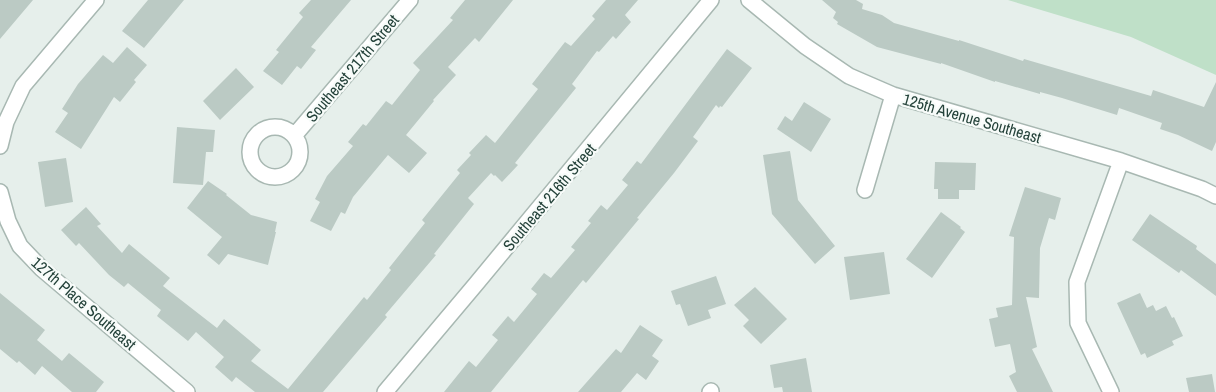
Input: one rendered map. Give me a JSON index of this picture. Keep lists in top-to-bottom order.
{
  "streets": {
    "street": [
      "Southeast 217th Street",
      "125th Avenue Southeast",
      "Southeast 216th Street",
      "127th Place Southeast"
    ]
  }
}
